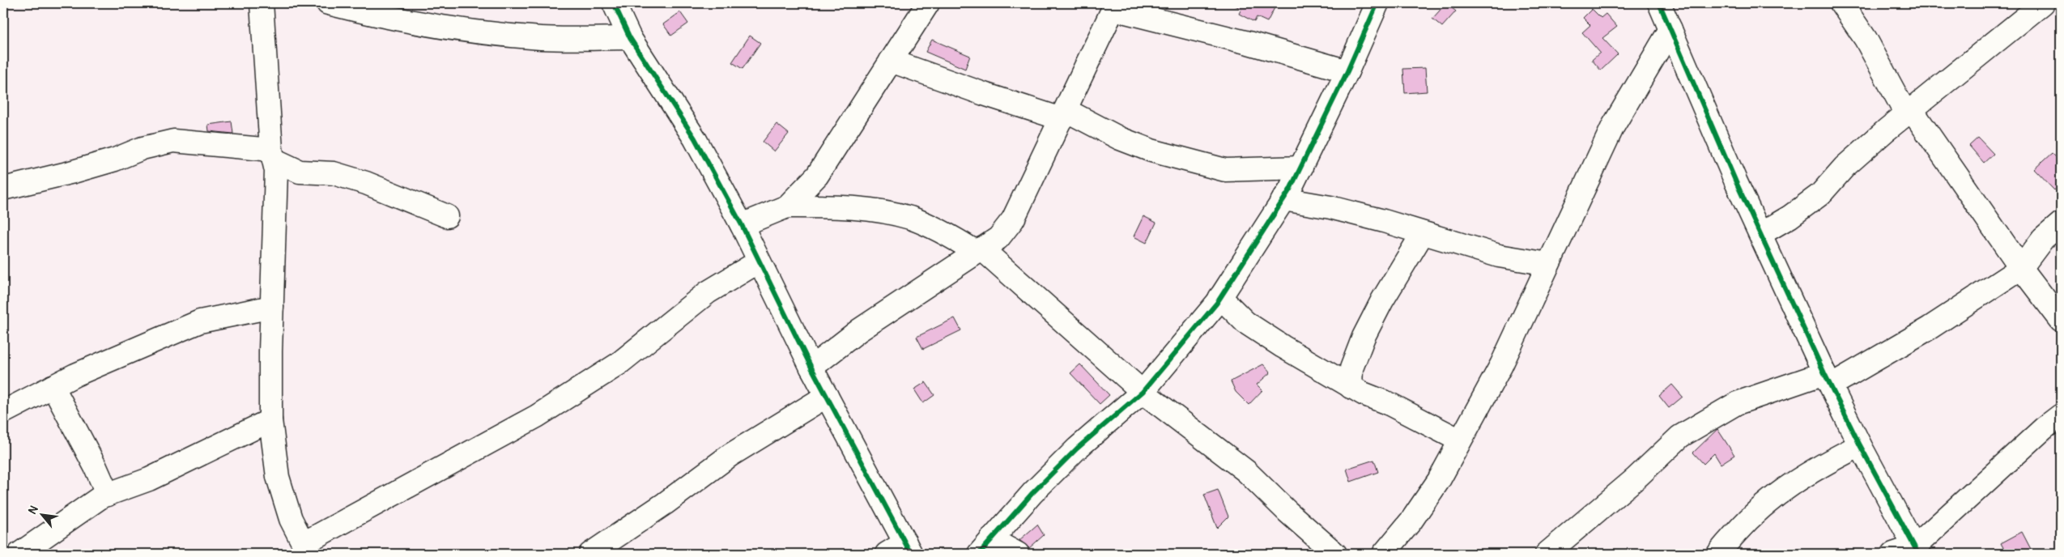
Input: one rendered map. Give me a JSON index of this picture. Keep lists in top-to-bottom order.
{
  "north": "top left"
}
